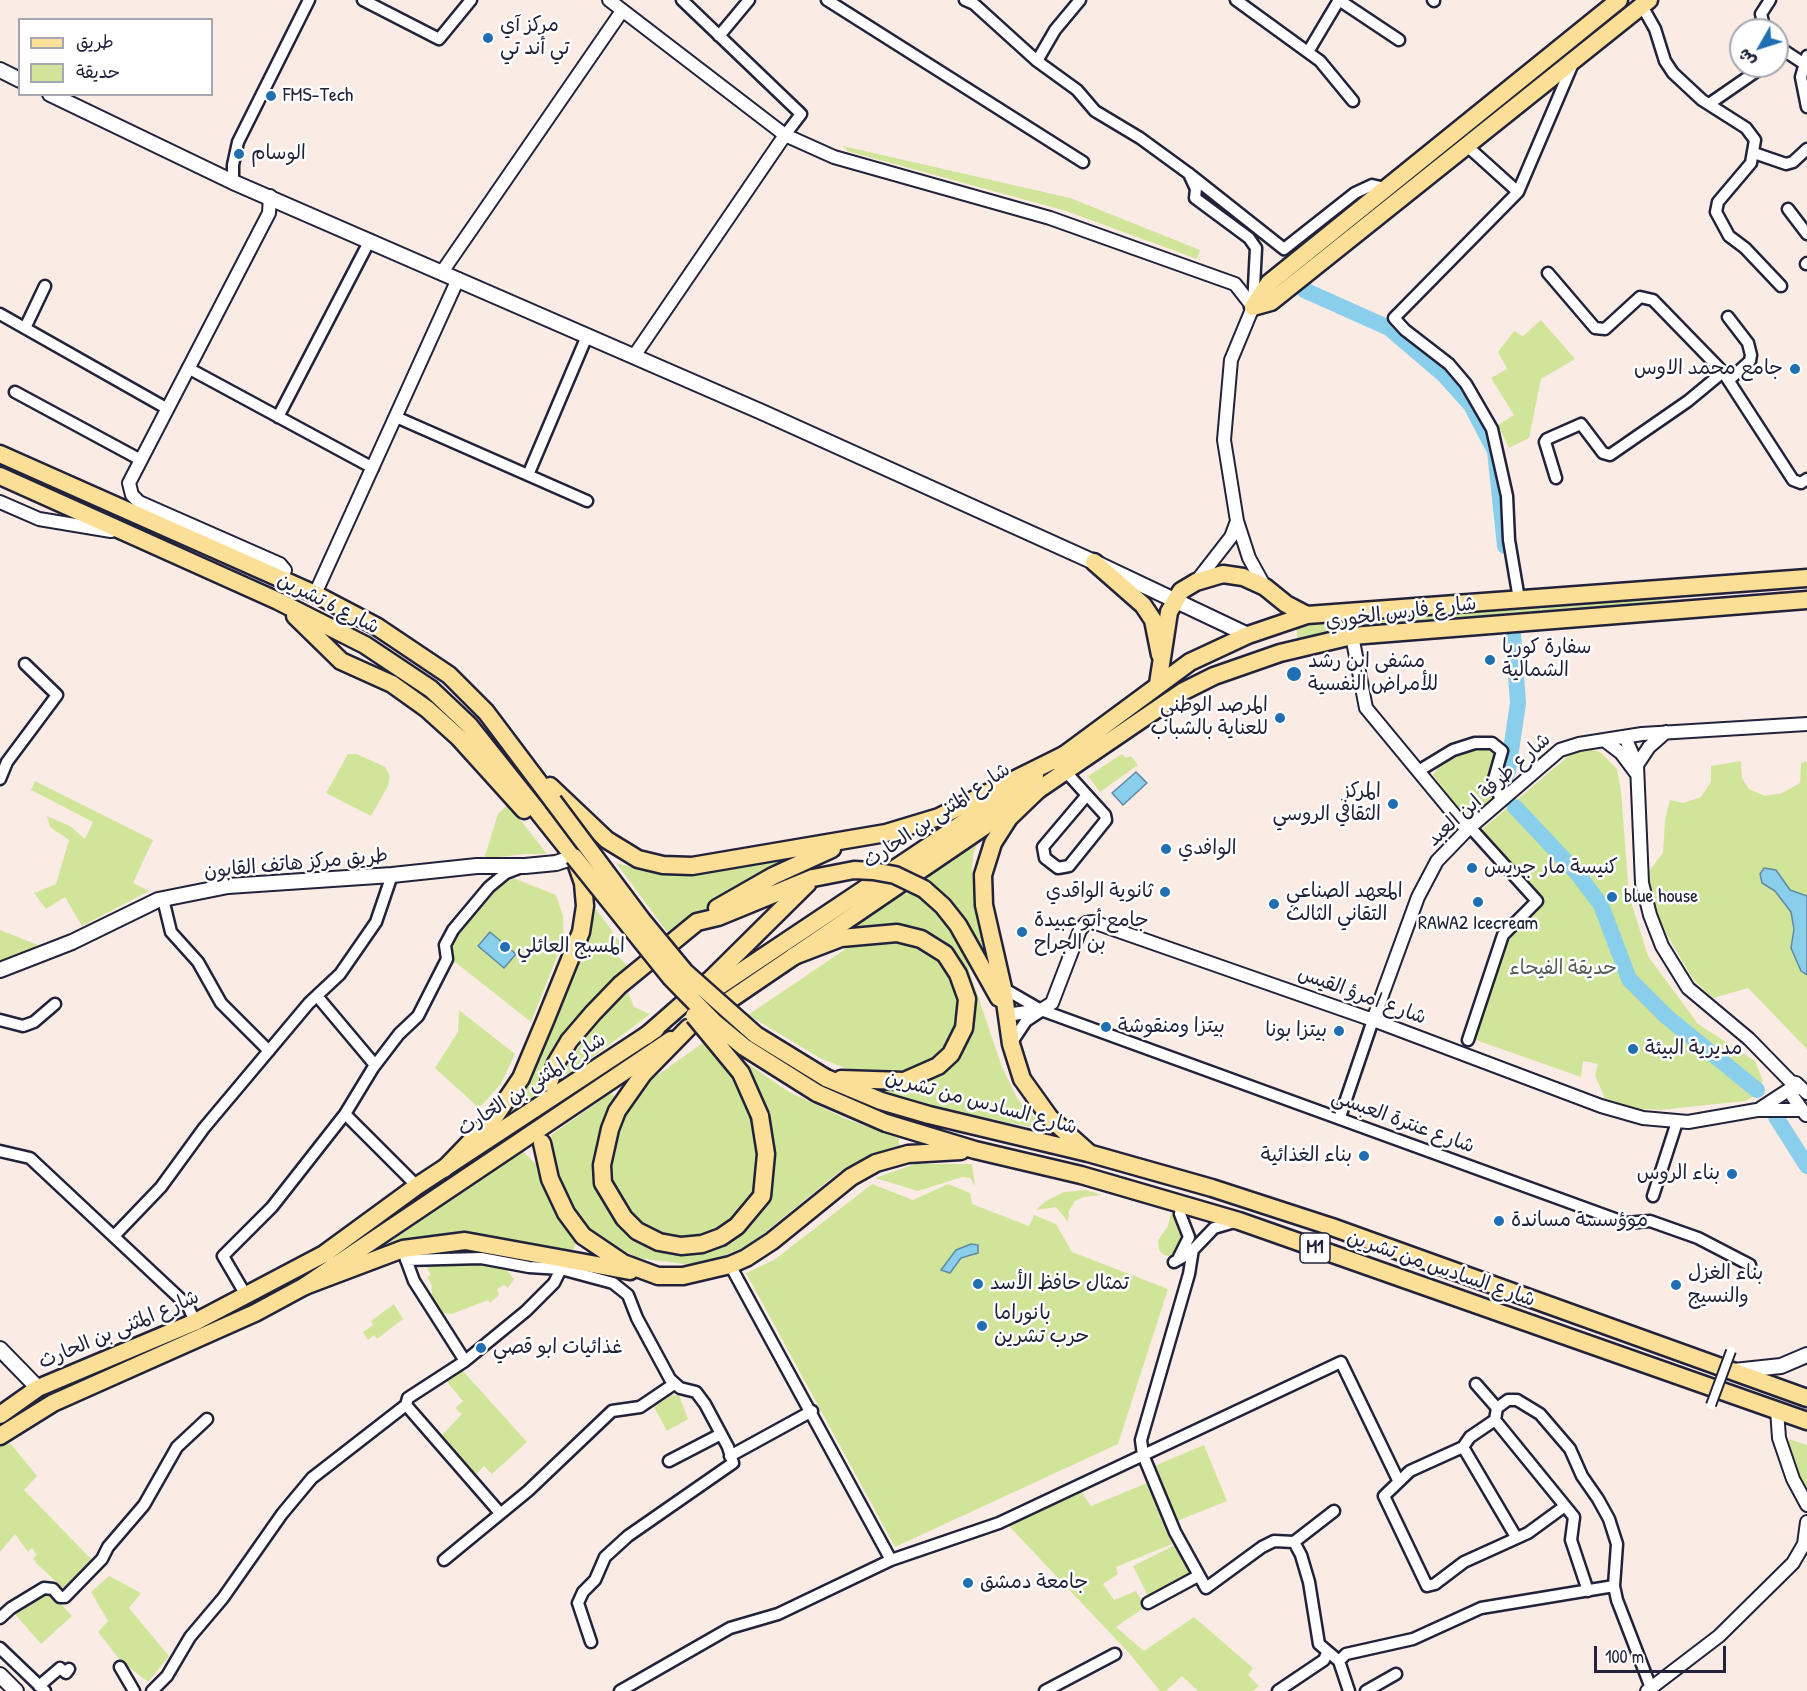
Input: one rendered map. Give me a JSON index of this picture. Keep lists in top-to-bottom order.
{
  "streets": {
    "main road": [
      "شارع 6 تشرين",
      "شارع فارس الخوري",
      "شارع المثنى بن الحارث",
      "طريق مركز هاتف القابون",
      "شارع السادس من تشرين",
      "M1"
    ],
    "street": ["شارع طرفة ابن العبد", "شارع امرؤ القيس", "شارع عنترة العبسي"]
  },
  "crossings": [
    ["شارع 6 تشرين", "طريق مركز هاتف القابون"],
    ["شارع 6 تشرين", "شارع السادس من تشرين"],
    ["شارع فارس الخوري", "شارع المثنى بن الحارث"],
    ["شارع طرفة ابن العبد", "شارع امرؤ القيس"],
    ["شارع امرؤ القيس", "شارع عنترة العبسي"]
  ],
  "parks": ["حديقة الفيحاء"],
  "places": [
    "مركز آي تي أند تي",
    "FMS-Tech",
    "الوسام",
    "جامع محمد الاوس",
    "سفارة كوريا الشمالية",
    "مشفى ابن رشد للأمراض النفسية",
    "المرصد الوطني للعناية بالشباب",
    "المركز الثقافي الروسي",
    "الوافدي",
    "كنيسة مار جريس",
    "ثانوية الواقدي",
    "blue house",
    "RAWA2 Icecream",
    "المعهد الصناعي التقاني الثالث",
    "جامع أبو عبيدة بن الجراح",
    "المسبح العائلي",
    "بيتزا ومنقوشة",
    "بيتزا بونا",
    "مديرية البيئة",
    "بناء الغذائية",
    "بناء الروس",
    "موؤسسة مساندة",
    "تمثال حافظ الأسد",
    "بناء الغزل والنسيج",
    "بانوراما حرب تشرين",
    "غذائيات ابو قصي",
    "جامعة دمشق"
  ],
  "legend": ["طريق", "حديقة"],
  "scale_bar": "100 m",
  "north": "bottom left"
}
